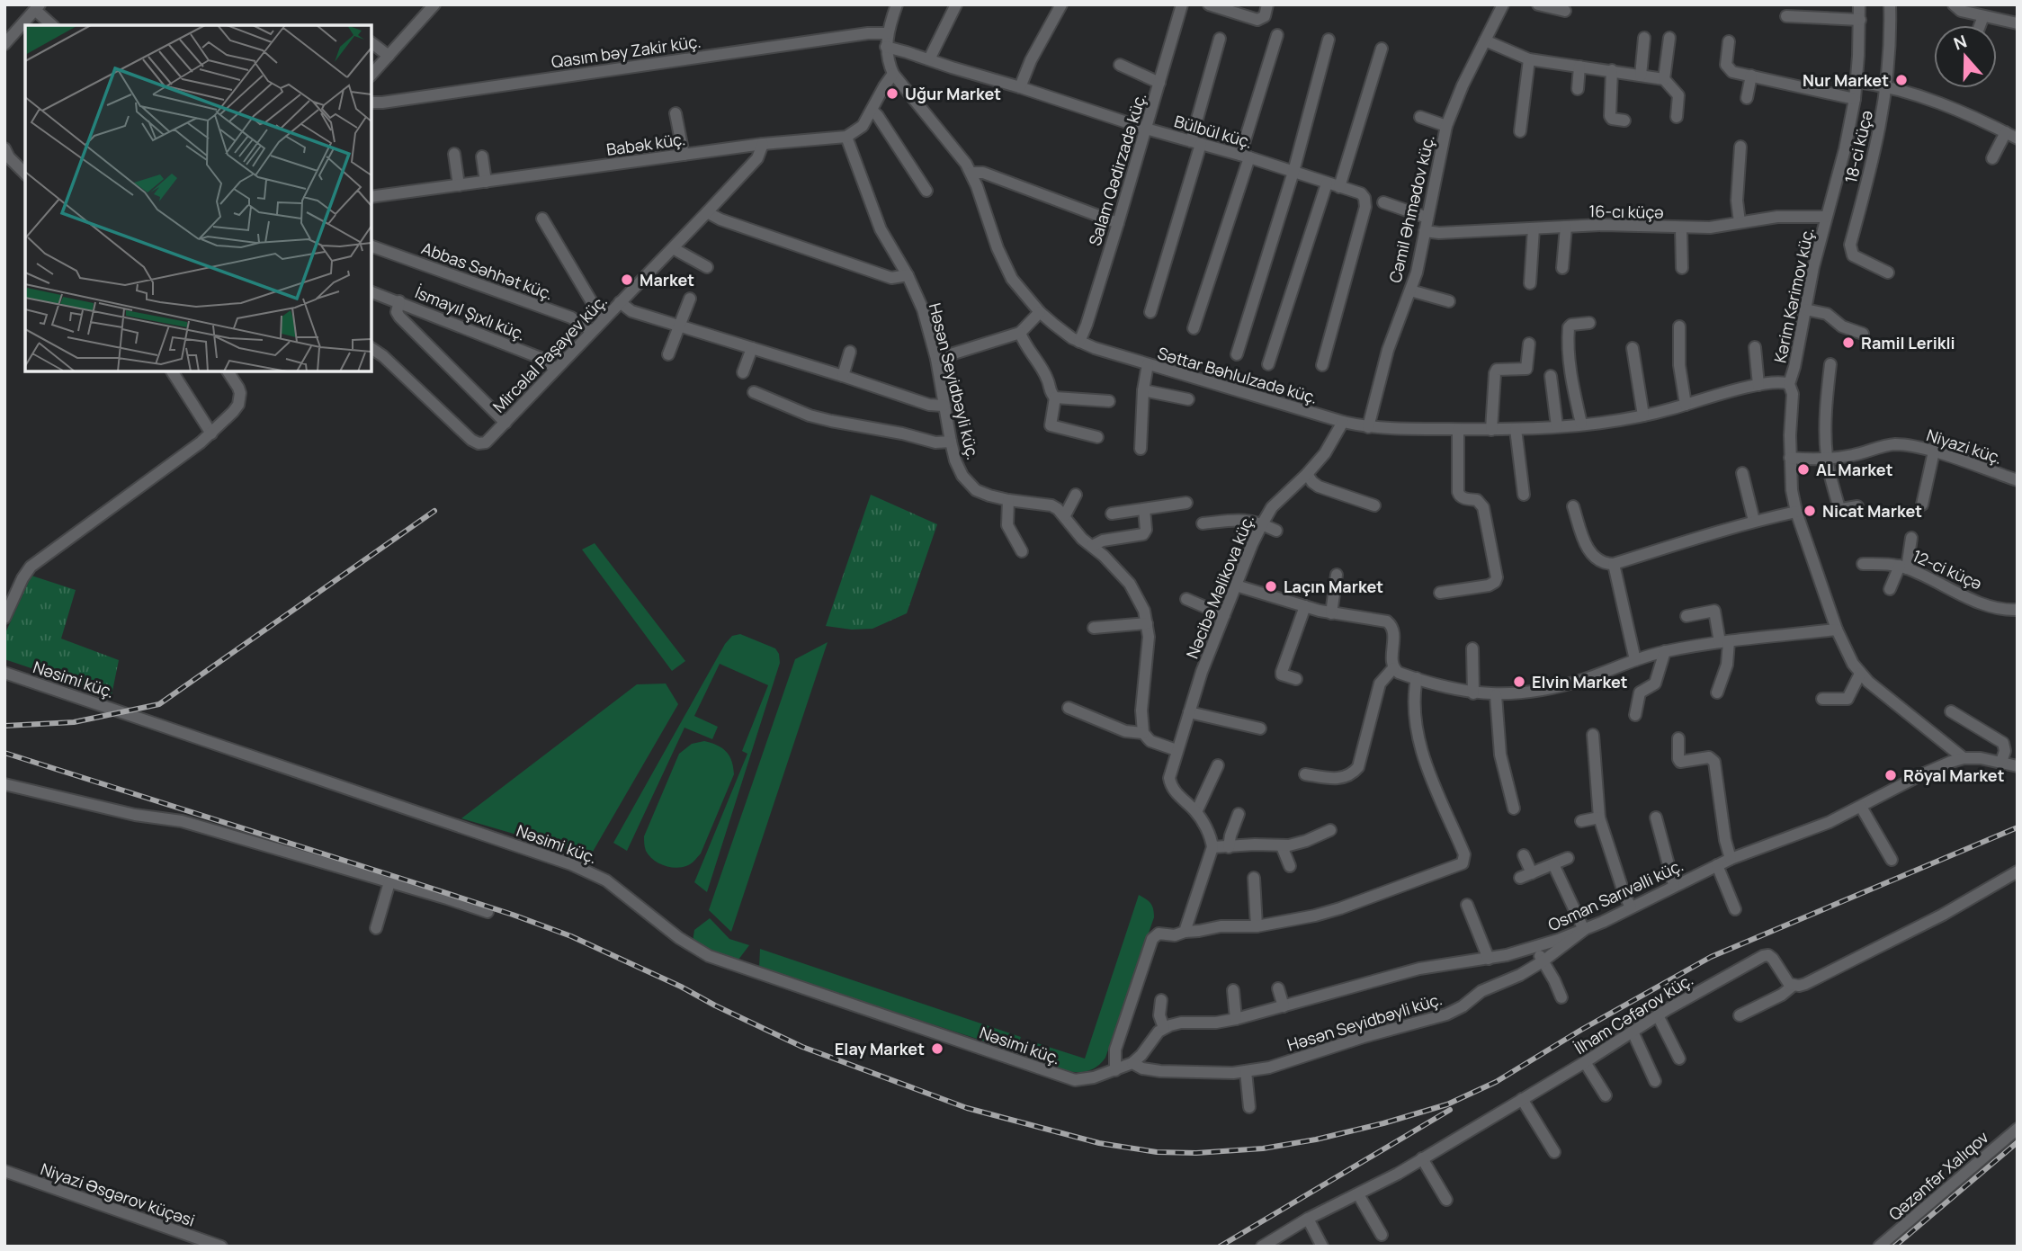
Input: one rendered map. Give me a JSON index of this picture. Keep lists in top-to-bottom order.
{
  "streets": {
    "street": [
      "Qasım bəy Zakir küç.",
      "Bülbül küç.",
      "Babək küç.",
      "18-ci küçə",
      "Salam Qədirzadə küç.",
      "Cəmil Əhmədov küç.",
      "16-cı küçə",
      "Abbas Səhhət küç.",
      "Kərim Kərimov küç.",
      "İsmayıl Şıxlı küç.",
      "Mircəlal Paşayev küç.",
      "Səttar Bəhlulzadə küç.",
      "Həsən Seyidbəyli küç.",
      "Niyazi küç.",
      "12-ci küçə",
      "Nəcibə Məlikova küç.",
      "Nəsimi küç.",
      "Osman Sarıvəlli küç.",
      "İlham Cəfərov küç.",
      "Qəzənfər Xalıqov",
      "Niyazi Əsgərov küçəsi"
    ]
  },
  "crossings": [
    ["Qasım bəy Zakir küç.", "Səttar Bəhlulzadə küç."],
    ["Bülbül küç.", "Salam Qədirzadə küç."],
    ["Bülbül küç.", "Səttar Bəhlulzadə küç."],
    ["Babək küç.", "Mircəlal Paşayev küç."],
    ["Babək küç.", "Həsən Seyidbəyli küç."],
    ["Salam Qədirzadə küç.", "Səttar Bəhlulzadə küç."],
    ["Cəmil Əhmədov küç.", "16-cı küçə"],
    ["Cəmil Əhmədov küç.", "Səttar Bəhlulzadə küç."],
    ["16-cı küçə", "Kərim Kərimov küç."],
    ["Abbas Səhhət küç.", "Mircəlal Paşayev küç."],
    ["Kərim Kərimov küç.", "Səttar Bəhlulzadə küç."],
    ["Kərim Kərimov küç.", "Niyazi küç."],
    ["Kərim Kərimov küç.", "Osman Sarıvəlli küç."],
    ["İsmayıl Şıxlı küç.", "Mircəlal Paşayev küç."],
    ["Səttar Bəhlulzadə küç.", "Nəcibə Məlikova küç."],
    ["Həsən Seyidbəyli küç.", "Osman Sarıvəlli küç."]
  ],
  "places": [
    "Nur Market",
    "Uğur Market",
    "Market",
    "Ramil Lerikli",
    "AL Market",
    "Nicat Market",
    "Laçın Market",
    "Elvin Market",
    "Röyal Market",
    "Elay Market"
  ],
  "north": "top"
}
